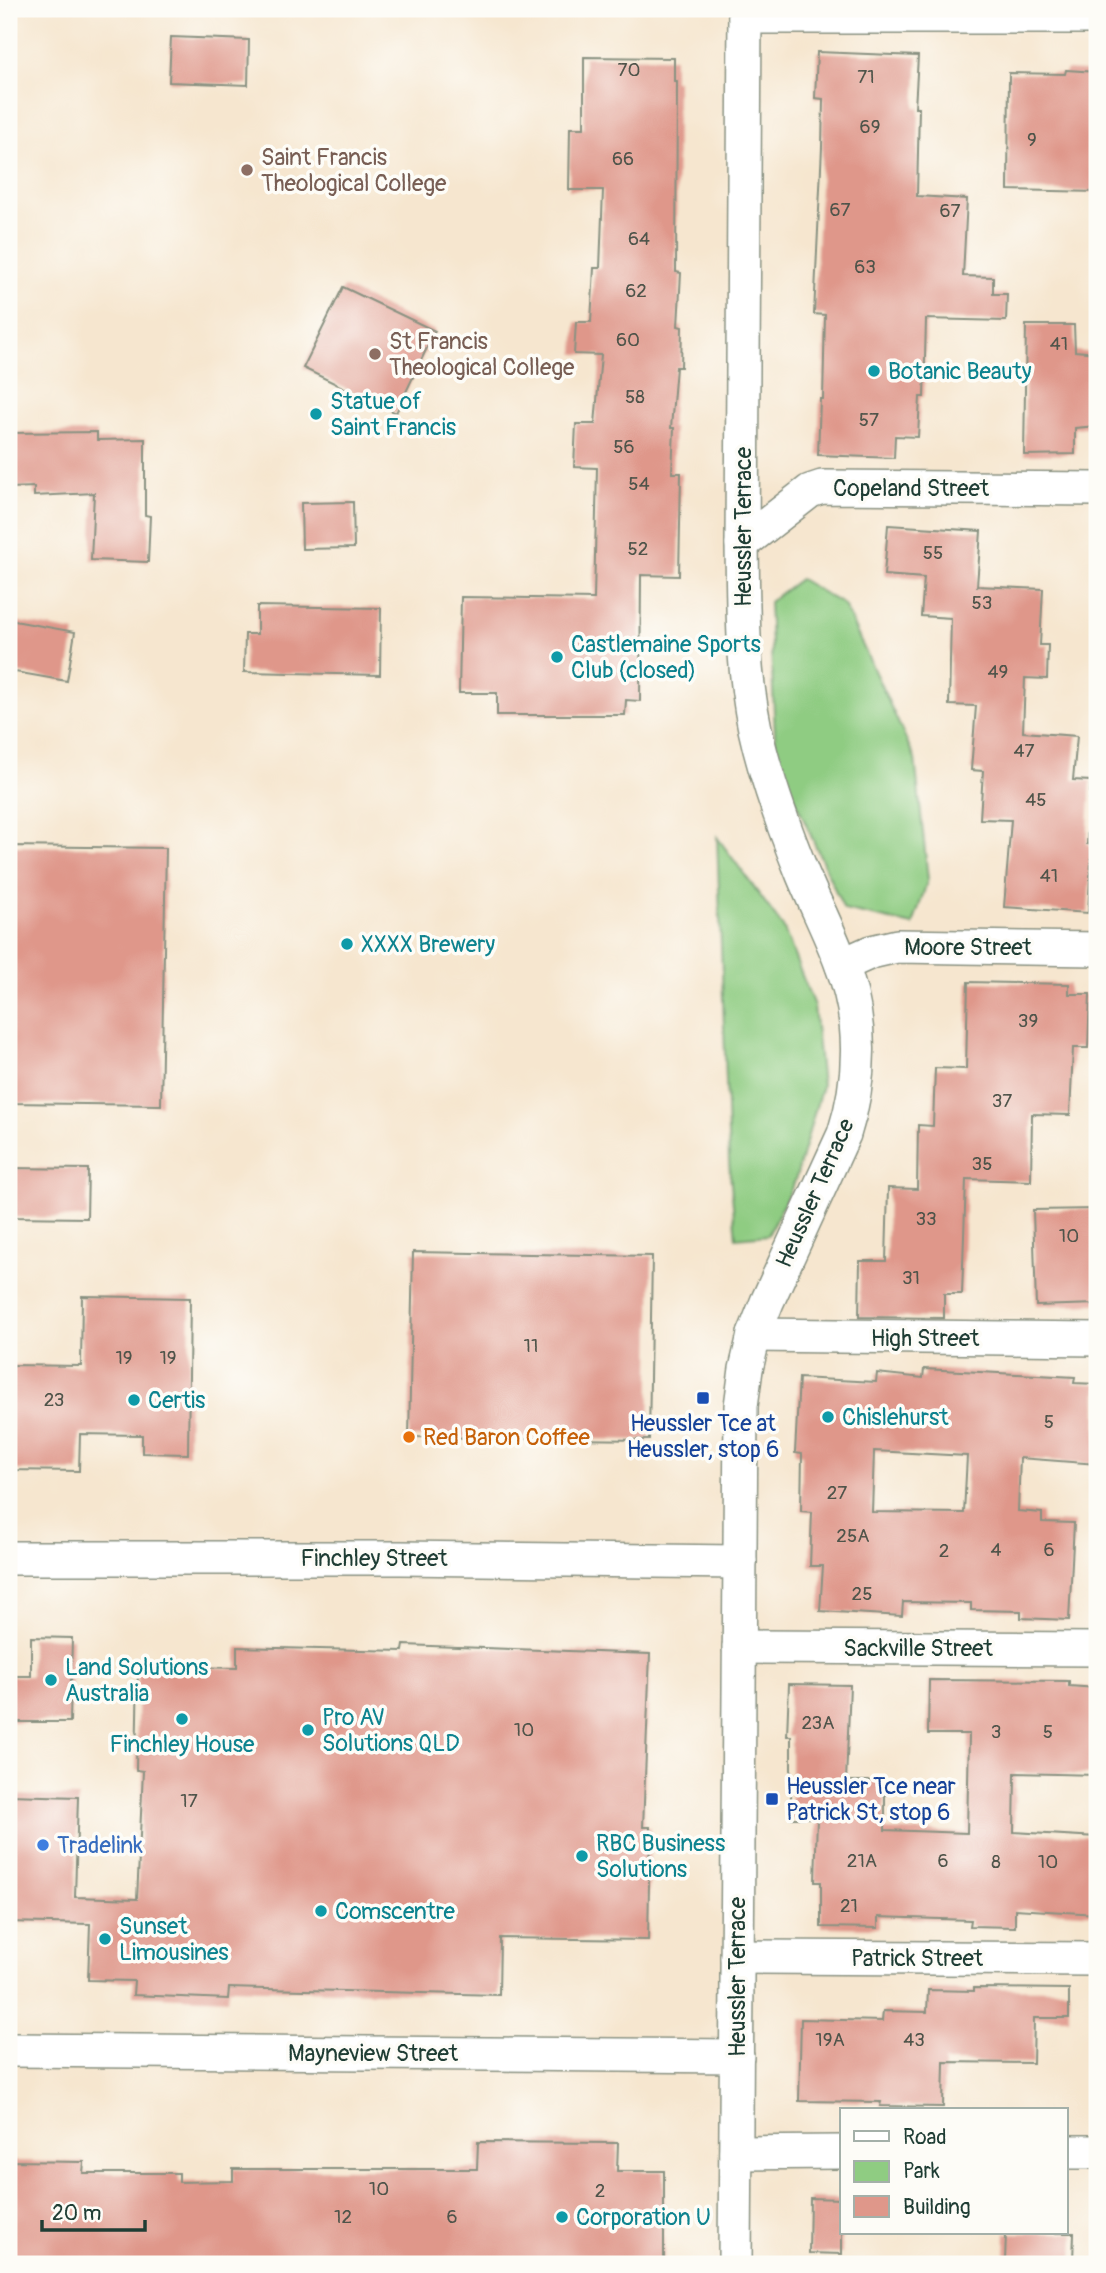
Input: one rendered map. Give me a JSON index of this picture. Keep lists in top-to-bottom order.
{
  "streets": {
    "street": [
      "Copeland Street",
      "Heussler Terrace",
      "Moore Street",
      "High Street",
      "Finchley Street",
      "Sackville Street",
      "Patrick Street",
      "Mayneview Street"
    ]
  },
  "crossings": [
    ["Copeland Street", "Heussler Terrace"],
    ["Heussler Terrace", "Moore Street"],
    ["Heussler Terrace", "High Street"],
    ["Heussler Terrace", "Finchley Street"],
    ["Heussler Terrace", "Sackville Street"],
    ["Heussler Terrace", "Patrick Street"],
    ["Heussler Terrace", "Mayneview Street"]
  ],
  "places": {
    "other": [
      "Saint Francis Theological College",
      "St Francis Theological College",
      "Botanic Beauty",
      "Statue of Saint Francis",
      "Castlemaine Sports Club (closed)",
      "XXXX Brewery",
      "Certis",
      "Chislehurst",
      "Red Baron Coffee",
      "Land Solutions Australia",
      "Finchley House",
      "Pro AV Solutions QLD",
      "Tradelink",
      "RBC Business Solutions",
      "Comscentre",
      "Sunset Limousines",
      "Corporation U"
    ],
    "transit": ["Heussler Tce at Heussler, stop 6", "Heussler Tce near Patrick St, stop 6"]
  },
  "house_numbers": [
    "70",
    "71",
    "69",
    "9",
    "66",
    "67",
    "67",
    "64",
    "63",
    "62",
    "60",
    "41",
    "58",
    "57",
    "56",
    "54",
    "52",
    "55",
    "53",
    "49",
    "47",
    "45",
    "41",
    "39",
    "37",
    "35",
    "33",
    "10",
    "31",
    "11",
    "19",
    "19",
    "23",
    "5",
    "27",
    "25A",
    "4",
    "6",
    "2",
    "25",
    "23A",
    "10",
    "3",
    "5",
    "17",
    "21A",
    "6",
    "8",
    "10",
    "21",
    "19A",
    "43",
    "10",
    "2",
    "12",
    "6"
  ],
  "legend": ["Road", "Park", "Building"],
  "scale_bar": "20 m"
}
